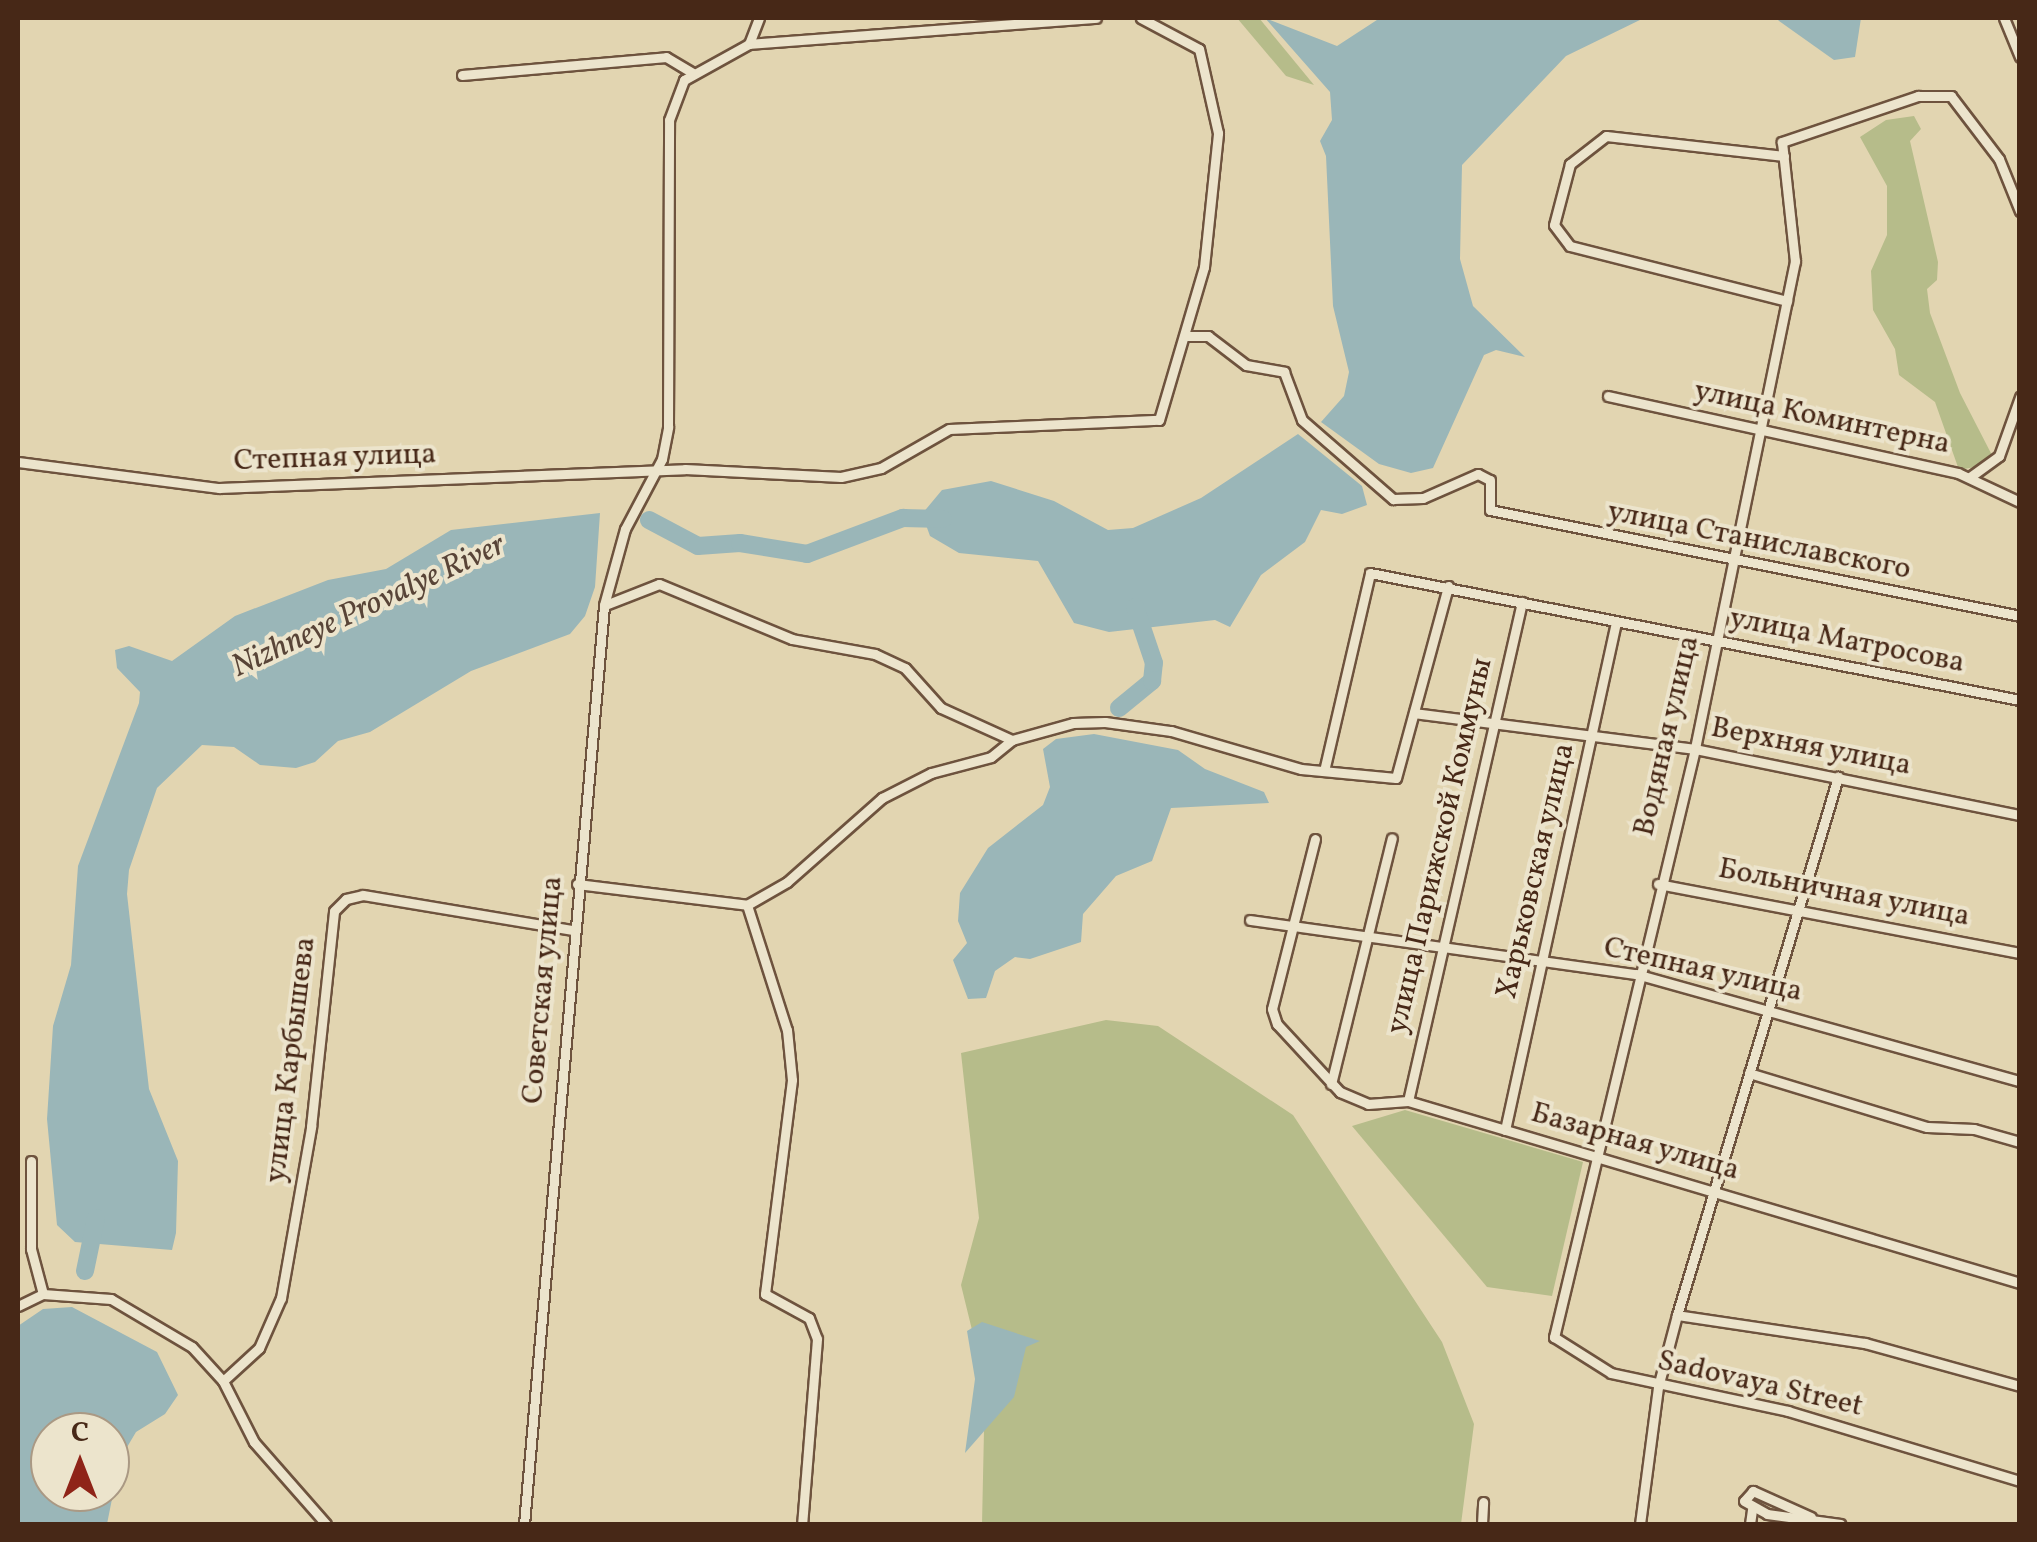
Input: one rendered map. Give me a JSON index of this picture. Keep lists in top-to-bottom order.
{
  "streets": {
    "street": [
      "улица Коминтерна",
      "Степная улица",
      "улица Станиславского",
      "улица Матросова",
      "Водяная улица",
      "Верхняя улица",
      "улица Парижской Коммуны",
      "Харьковская улица",
      "Больничная улица",
      "Советская улица",
      "улица Карбышева",
      "Базарная улица",
      "Sadovaya Street"
    ]
  },
  "crossings": [
    ["улица Коминтерна", "Водяная улица"],
    ["Степная улица", "улица Станиславского"],
    ["Степная улица", "Водяная улица"],
    ["Степная улица", "улица Парижской Коммуны"],
    ["Степная улица", "Харьковская улица"],
    ["Степная улица", "Советская улица"],
    ["Степная улица", "Базарная улица"],
    ["улица Станиславского", "Водяная улица"],
    ["улица Матросова", "Водяная улица"],
    ["улица Матросова", "улица Парижской Коммуны"],
    ["улица Матросова", "Харьковская улица"],
    ["Водяная улица", "Верхняя улица"],
    ["Водяная улица", "Больничная улица"],
    ["Водяная улица", "Базарная улица"],
    ["Водяная улица", "Sadovaya Street"],
    ["Верхняя улица", "улица Парижской Коммуны"],
    ["Верхняя улица", "Харьковская улица"],
    ["улица Парижской Коммуны", "Базарная улица"],
    ["Харьковская улица", "Базарная улица"],
    ["Советская улица", "улица Карбышева"]
  ],
  "water": ["Nizhneye Provalye River"],
  "north": "top"
}
